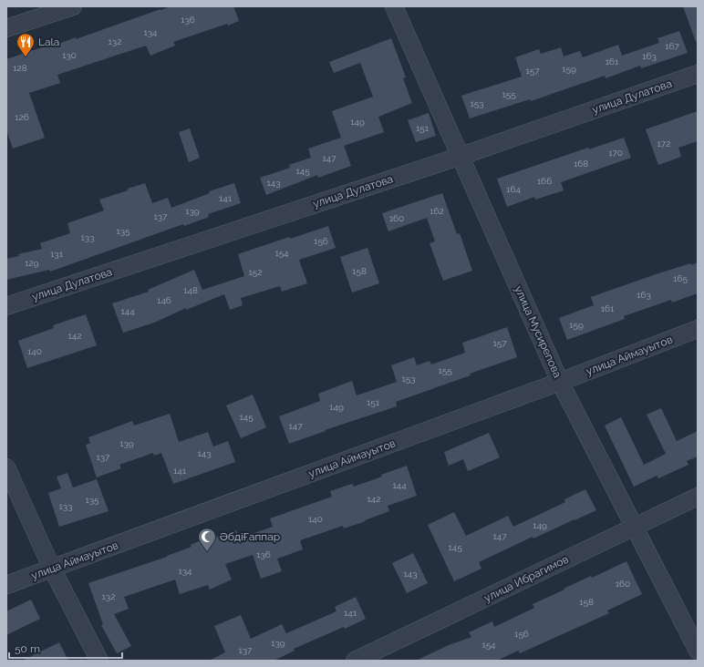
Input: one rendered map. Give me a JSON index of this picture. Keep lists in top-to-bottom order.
{
  "streets": {
    "street": [
      "улица Дулатова",
      "улица Мусирепова",
      "улица Аймауытов",
      "улица Ибрагимов"
    ]
  },
  "crossings": [
    ["улица Дулатова", "улица Мусирепова"],
    ["улица Мусирепова", "улица Аймауытов"],
    ["улица Мусирепова", "улица Ибрагимов"]
  ],
  "places": {
    "restaurant": ["Lala"],
    "mosque": ["ӘбдіҒаппар"]
  },
  "house_numbers": [
    "136",
    "134",
    "132",
    "167",
    "130",
    "163",
    "161",
    "128",
    "159",
    "157",
    "155",
    "153",
    "126",
    "149",
    "151",
    "172",
    "170",
    "147",
    "168",
    "145",
    "166",
    "143",
    "164",
    "141",
    "139",
    "162",
    "137",
    "160",
    "135",
    "133",
    "156",
    "154",
    "131",
    "129",
    "158",
    "152",
    "165",
    "148",
    "163",
    "146",
    "161",
    "144",
    "159",
    "142",
    "157",
    "140",
    "155",
    "153",
    "151",
    "149",
    "145",
    "147",
    "139",
    "143",
    "137",
    "141",
    "144",
    "142",
    "135",
    "133",
    "140",
    "149",
    "147",
    "145",
    "136",
    "134",
    "143",
    "160",
    "132",
    "158",
    "141",
    "156",
    "139",
    "154",
    "137"
  ],
  "scale_bar": "50 m"
}
